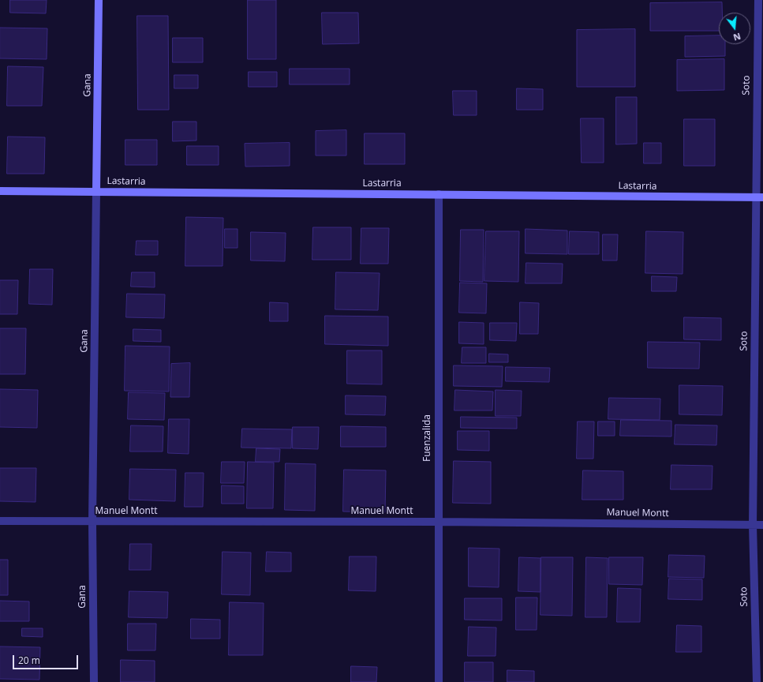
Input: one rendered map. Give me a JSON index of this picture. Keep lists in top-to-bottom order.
{
  "streets": {
    "main road": ["Gana", "Lastarria"],
    "street": ["Soto", "Fuenzalida", "Manuel Montt"]
  },
  "crossings": [
    ["Gana", "Lastarria"],
    ["Gana", "Manuel Montt"],
    ["Soto", "Lastarria"],
    ["Soto", "Manuel Montt"],
    ["Lastarria", "Fuenzalida"],
    ["Fuenzalida", "Manuel Montt"]
  ],
  "scale_bar": "20 m",
  "north": "bottom"
}
